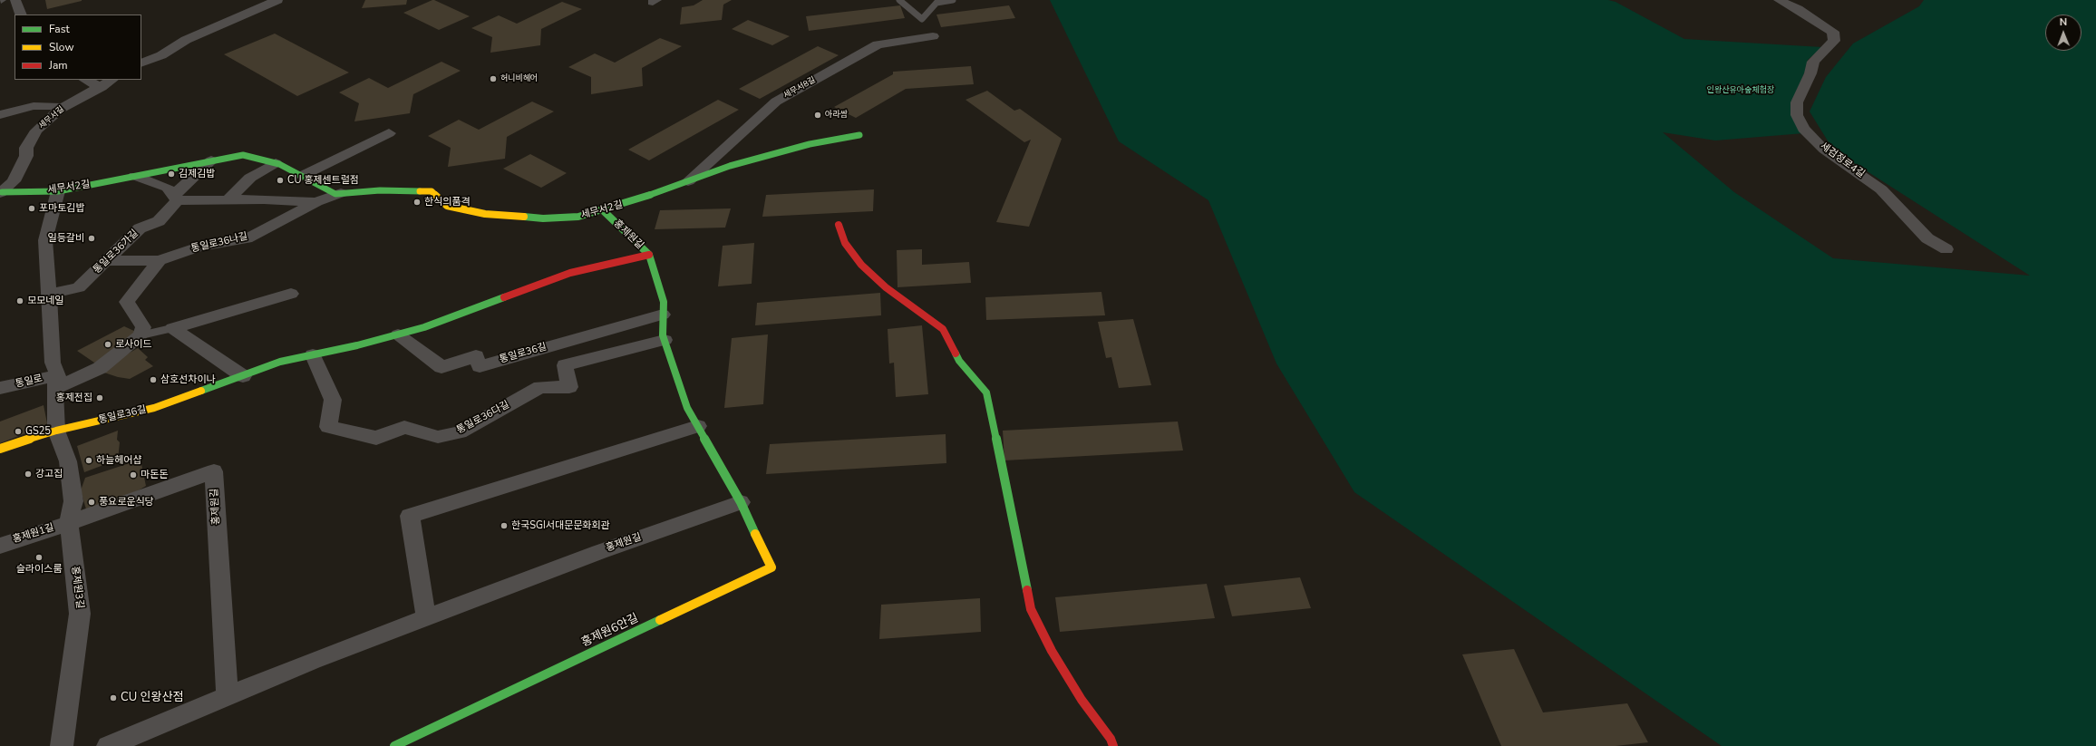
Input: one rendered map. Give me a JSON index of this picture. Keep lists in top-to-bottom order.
{
  "streets": {
    "street": [
      "세무서8길",
      "세무서길",
      "세검정로4길",
      "세무서2길",
      "홍제원길",
      "통일로36나길",
      "통일로36가길",
      "통일로36길",
      "통일로",
      "통일로36다길",
      "홍제원1길",
      "홍제원3길",
      "홍제원6안길"
    ]
  },
  "crossings": [
    ["세무서8길", "세무서2길"],
    ["세무서길", "세무서2길"],
    ["세무서2길", "홍제원길"],
    ["세무서2길", "통일로36나길"],
    ["세무서2길", "통일로36가길"],
    ["홍제원길", "통일로36길"],
    ["홍제원길", "통일로36다길"],
    ["홍제원길", "홍제원1길"],
    ["홍제원길", "홍제원3길"],
    ["홍제원길", "홍제원6안길"],
    ["통일로36나길", "통일로36가길"],
    ["통일로36길", "통일로36다길"],
    ["통일로36길", "홍제원3길"],
    ["홍제원1길", "홍제원3길"]
  ],
  "parks": ["인왕산유아숲체험장"],
  "places": [
    "허니비헤어",
    "아라쌈",
    "김제김밥",
    "CU 홍제센트럴점",
    "한식의품격",
    "포마토김밥",
    "일등갈비",
    "모모네일",
    "로사이드",
    "삼호선차이나",
    "홍제전집",
    "GS25",
    "하늘헤어샵",
    "강고집",
    "마돈돈",
    "풍요로운식당",
    "한국SGI서대문문화회관",
    "슬라이스룸",
    "CU 인왕산점"
  ],
  "legend": ["Fast", "Slow", "Jam"],
  "north": "top"
}
